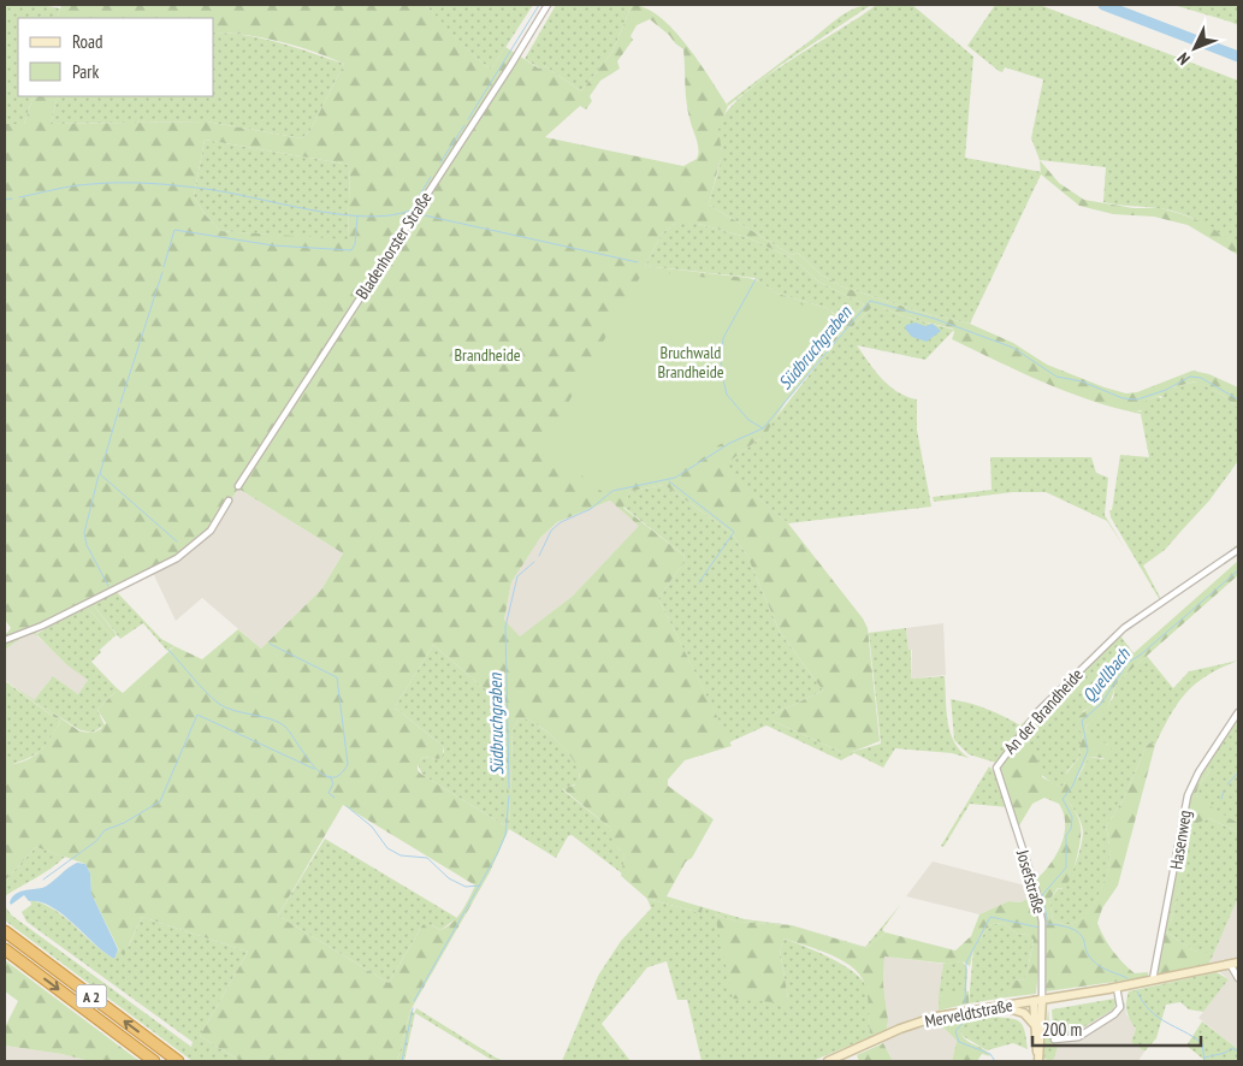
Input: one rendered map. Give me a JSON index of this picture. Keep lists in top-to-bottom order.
{
  "streets": {
    "highway": ["A 2"],
    "main road": ["Merveldtstraße"],
    "street": [
      "Bladenhorster Straße",
      "An der Brandheide",
      "Hasenweg",
      "Josefstraße"
    ]
  },
  "crossings": [
    ["An der Brandheide", "Josefstraße"],
    ["Hasenweg", "Merveldtstraße"],
    ["Josefstraße", "Merveldtstraße"]
  ],
  "water": ["Südbruchgraben", "Quellbach"],
  "parks": ["Bruchwald Brandheide", "Brandheide"],
  "legend": ["Road", "Park"],
  "scale_bar": "200 m",
  "north": "bottom left"
}
